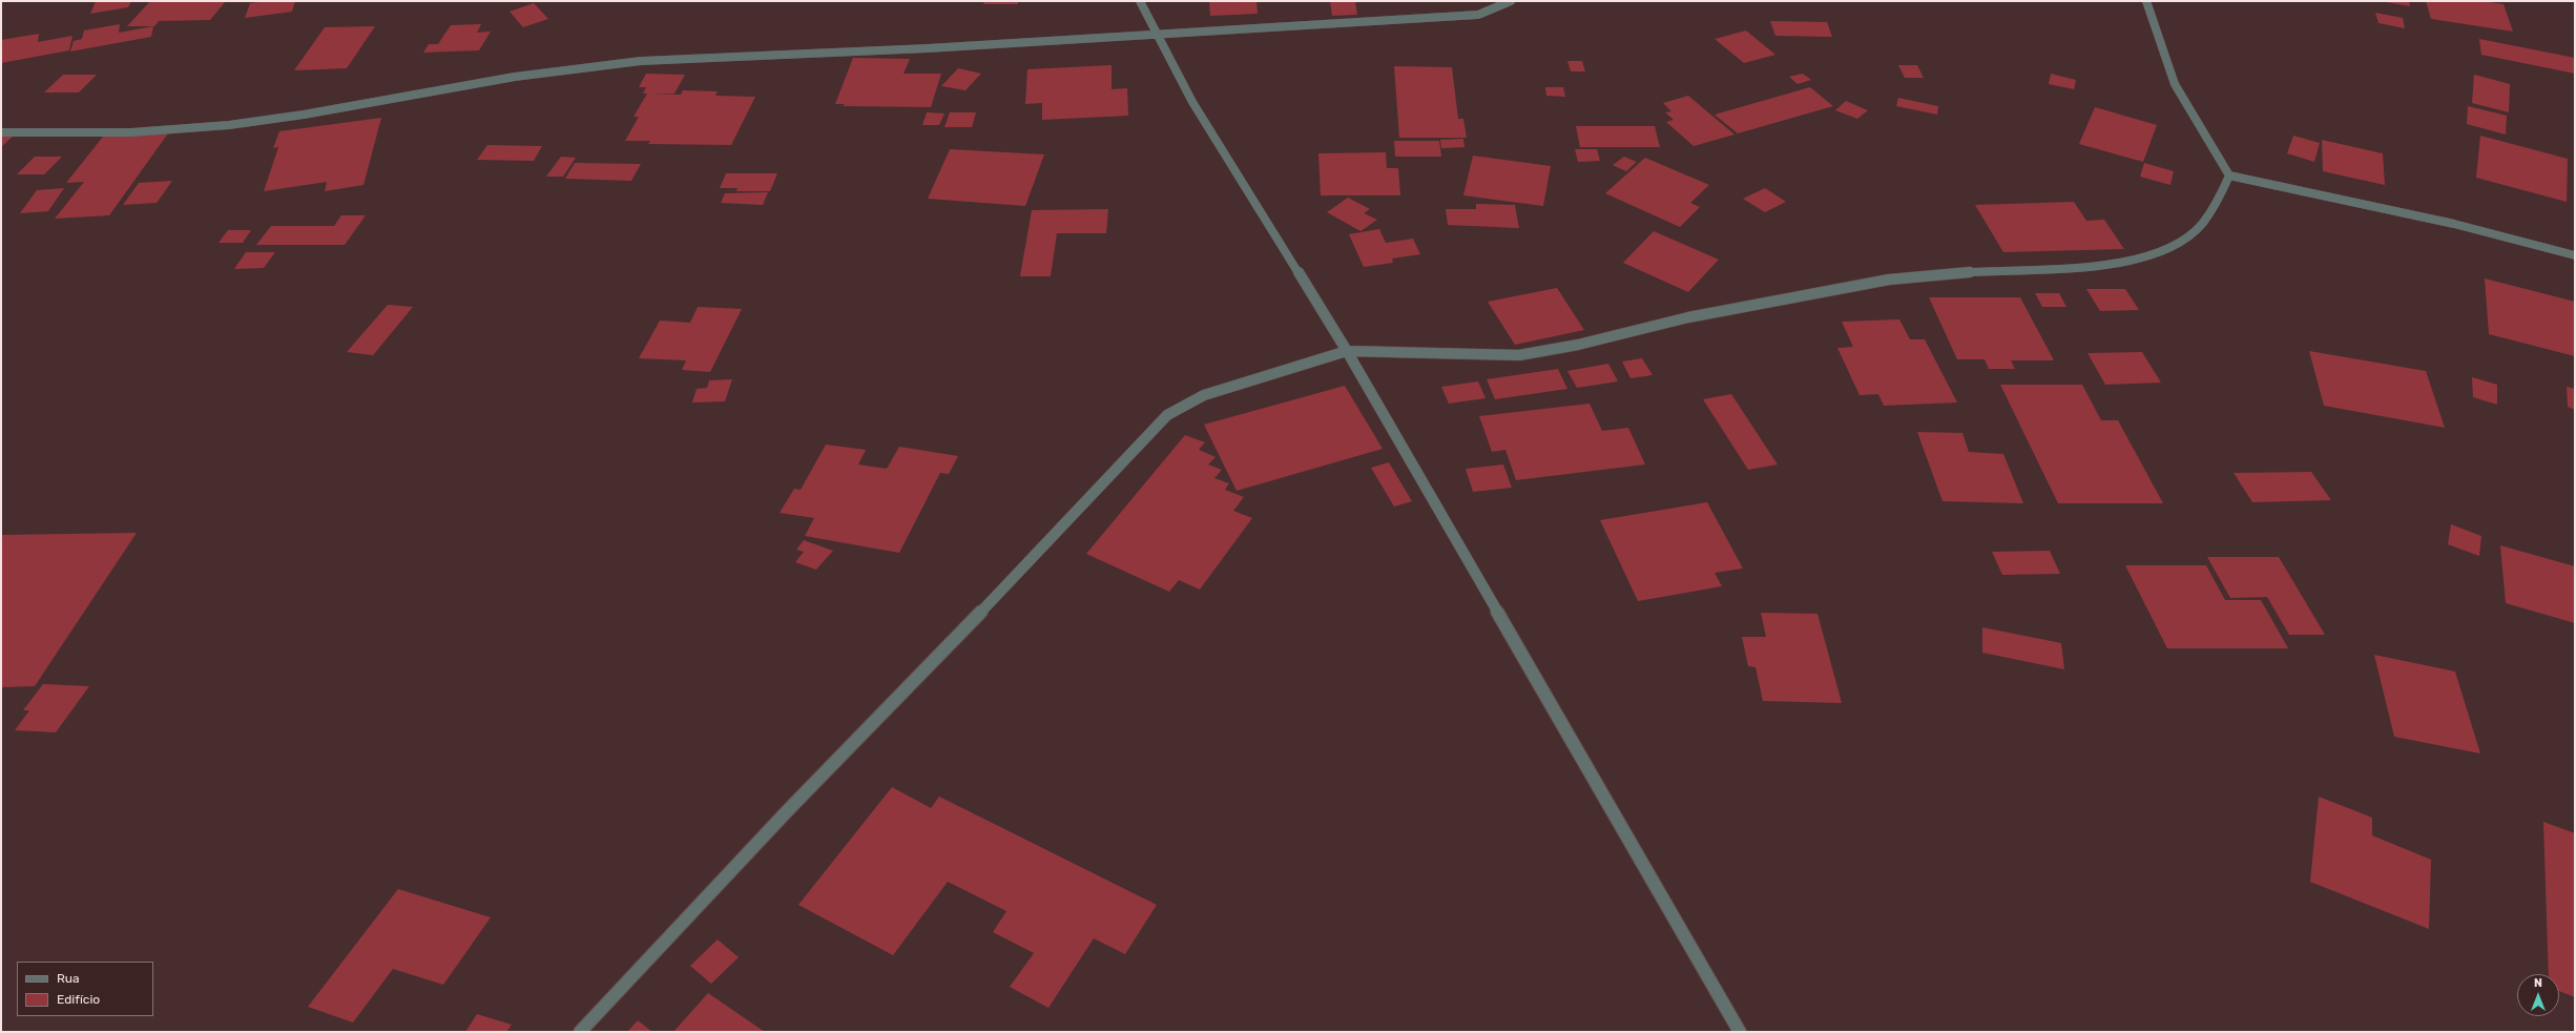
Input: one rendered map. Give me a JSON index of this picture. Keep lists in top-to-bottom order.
{
  "legend": ["Rua", "Edifício"],
  "north": "top"
}
